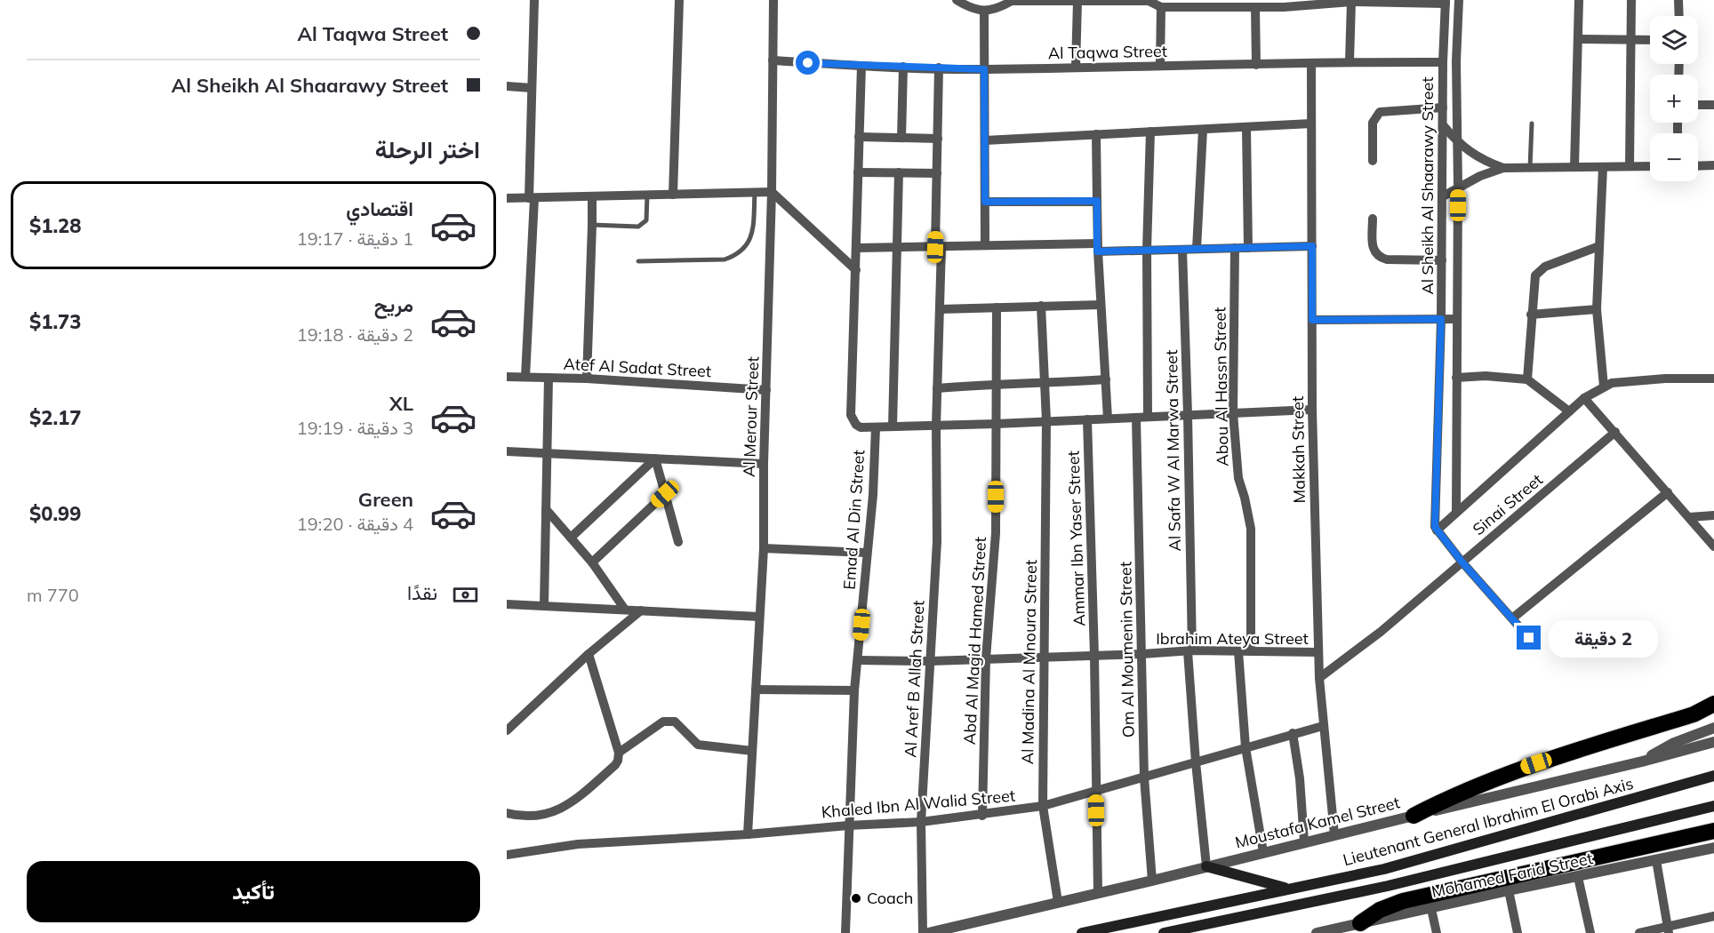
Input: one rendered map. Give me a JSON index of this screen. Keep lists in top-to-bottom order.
{
  "streets": {
    "main road": ["Lieutenant General Ibrahim El Orabi Axis"],
    "street": [
      "Al Taqwa Street",
      "Al Sheikh Al Shaarawy Street",
      "Atef Al Sadat Street",
      "Abou Al Hassn Street",
      "Al Merour Street",
      "Makkah Street",
      "Al Safa W Al Marwa Street",
      "Sinai Street",
      "Emad Al Din Street",
      "Ammar Ibn Yaser Street",
      "Ibrahim Ateya Street",
      "Abd Al Magid Hamed Street",
      "Om Al Moumenin Street",
      "Al Madina Al Mnoura Street",
      "Al Aref B Allah Street",
      "Khaled Ibn Al Walid Street",
      "Moustafa Kamel Street",
      "Mohamed Farid Street"
    ]
  },
  "crossings": [
    ["Al Taqwa Street", "Al Sheikh Al Shaarawy Street"],
    ["Al Taqwa Street", "Al Merour Street"],
    ["Al Taqwa Street", "Makkah Street"],
    ["Al Taqwa Street", "Al Aref B Allah Street"],
    ["Atef Al Sadat Street", "Al Merour Street"],
    ["Abou Al Hassn Street", "Ibrahim Ateya Street"],
    ["Al Merour Street", "Khaled Ibn Al Walid Street"],
    ["Makkah Street", "Sinai Street"],
    ["Makkah Street", "Ibrahim Ateya Street"],
    ["Makkah Street", "Khaled Ibn Al Walid Street"],
    ["Makkah Street", "Moustafa Kamel Street"],
    ["Al Safa W Al Marwa Street", "Ibrahim Ateya Street"],
    ["Al Safa W Al Marwa Street", "Khaled Ibn Al Walid Street"],
    ["Al Safa W Al Marwa Street", "Moustafa Kamel Street"],
    ["Emad Al Din Street", "Ibrahim Ateya Street"],
    ["Emad Al Din Street", "Khaled Ibn Al Walid Street"],
    ["Ammar Ibn Yaser Street", "Ibrahim Ateya Street"],
    ["Ammar Ibn Yaser Street", "Khaled Ibn Al Walid Street"],
    ["Ammar Ibn Yaser Street", "Moustafa Kamel Street"],
    ["Ibrahim Ateya Street", "Abd Al Magid Hamed Street"],
    ["Ibrahim Ateya Street", "Om Al Moumenin Street"],
    ["Ibrahim Ateya Street", "Al Madina Al Mnoura Street"],
    ["Ibrahim Ateya Street", "Al Aref B Allah Street"],
    ["Abd Al Magid Hamed Street", "Khaled Ibn Al Walid Street"],
    ["Om Al Moumenin Street", "Khaled Ibn Al Walid Street"],
    ["Om Al Moumenin Street", "Moustafa Kamel Street"],
    ["Al Madina Al Mnoura Street", "Khaled Ibn Al Walid Street"],
    ["Al Madina Al Mnoura Street", "Moustafa Kamel Street"],
    ["Al Aref B Allah Street", "Khaled Ibn Al Walid Street"]
  ],
  "places": ["Coach"],
  "page": {
    "banner": ["Al Taqwa Street", "Al Sheikh Al Shaarawy Street"],
    "map_buttons": ["+", "−"],
    "heading": "اختر الرحلة",
    "list": [
      {
        "name": "اقتصادي",
        "note": "1 دقيقة · 19:17",
        "value": "$1.28"
      },
      {
        "name": "مريح",
        "note": "2 دقيقة · 19:18",
        "value": "$1.73"
      },
      {
        "name": "XL",
        "note": "3 دقيقة · 19:19",
        "value": "$2.17"
      },
      {
        "name": "Green",
        "note": "4 دقيقة · 19:20",
        "value": "$0.99"
      }
    ],
    "pay": ["نقدًا", "770 m"],
    "bubble": "2 دقيقة",
    "buttons": "تأكيد"
  }
}
